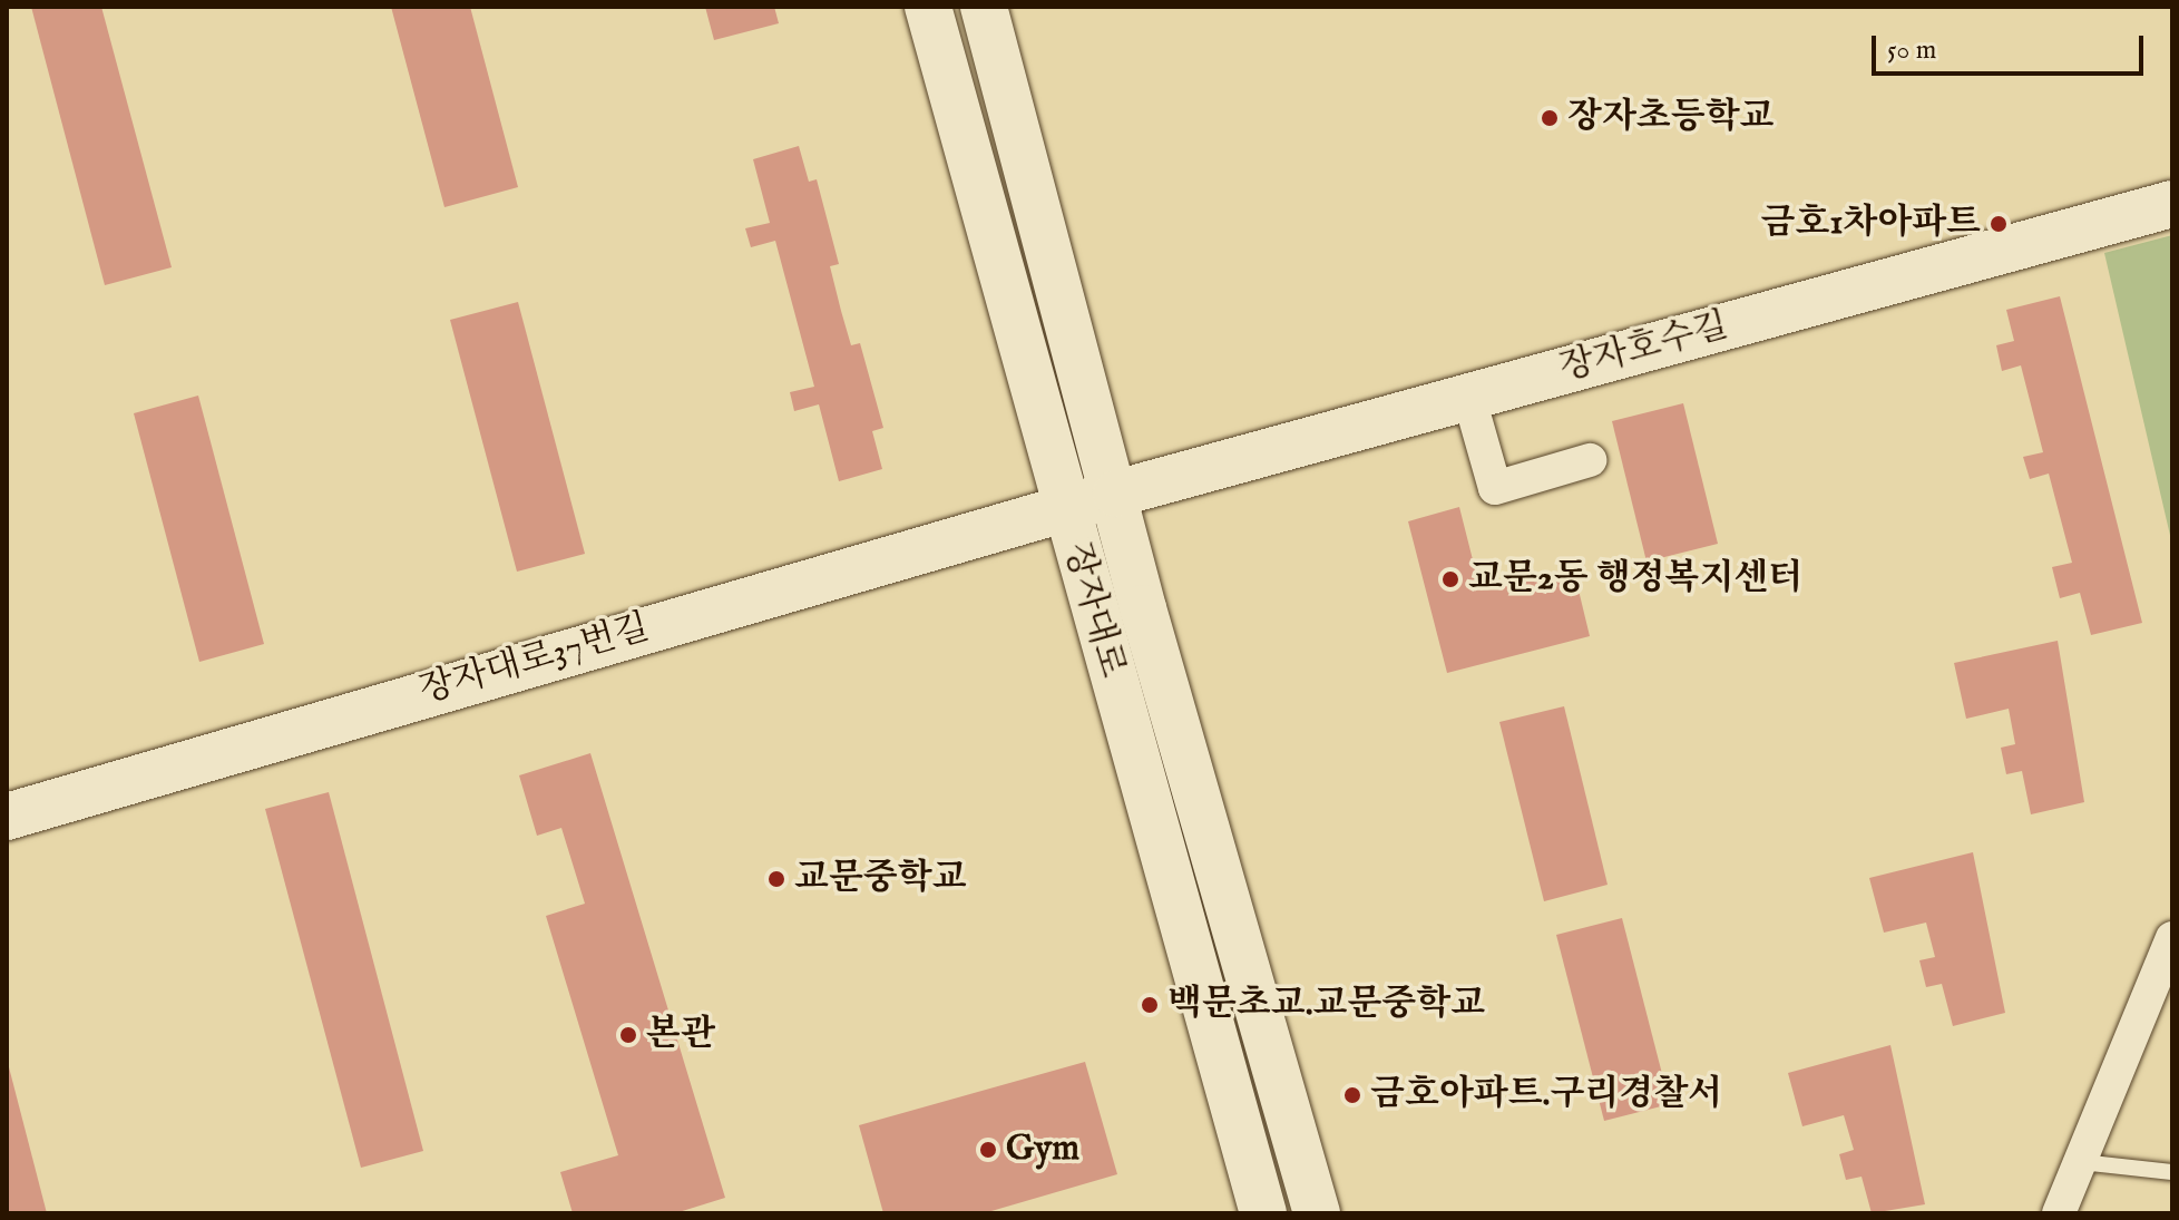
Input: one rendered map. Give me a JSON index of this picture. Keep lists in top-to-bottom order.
{
  "streets": {
    "street": ["장자호수길", "장자대로", "장자대로37번길"]
  },
  "crossings": [
    ["장자호수길", "장자대로"],
    ["장자호수길", "장자대로37번길"],
    ["장자대로", "장자대로37번길"]
  ],
  "places": [
    "장자초등학교",
    "금호1차아파트",
    "교문2동 행정복지센터",
    "교문중학교",
    "백문초교.교문중학교",
    "본관",
    "금호아파트.구리경찰서",
    "Gym"
  ],
  "scale_bar": "50 m"
}
